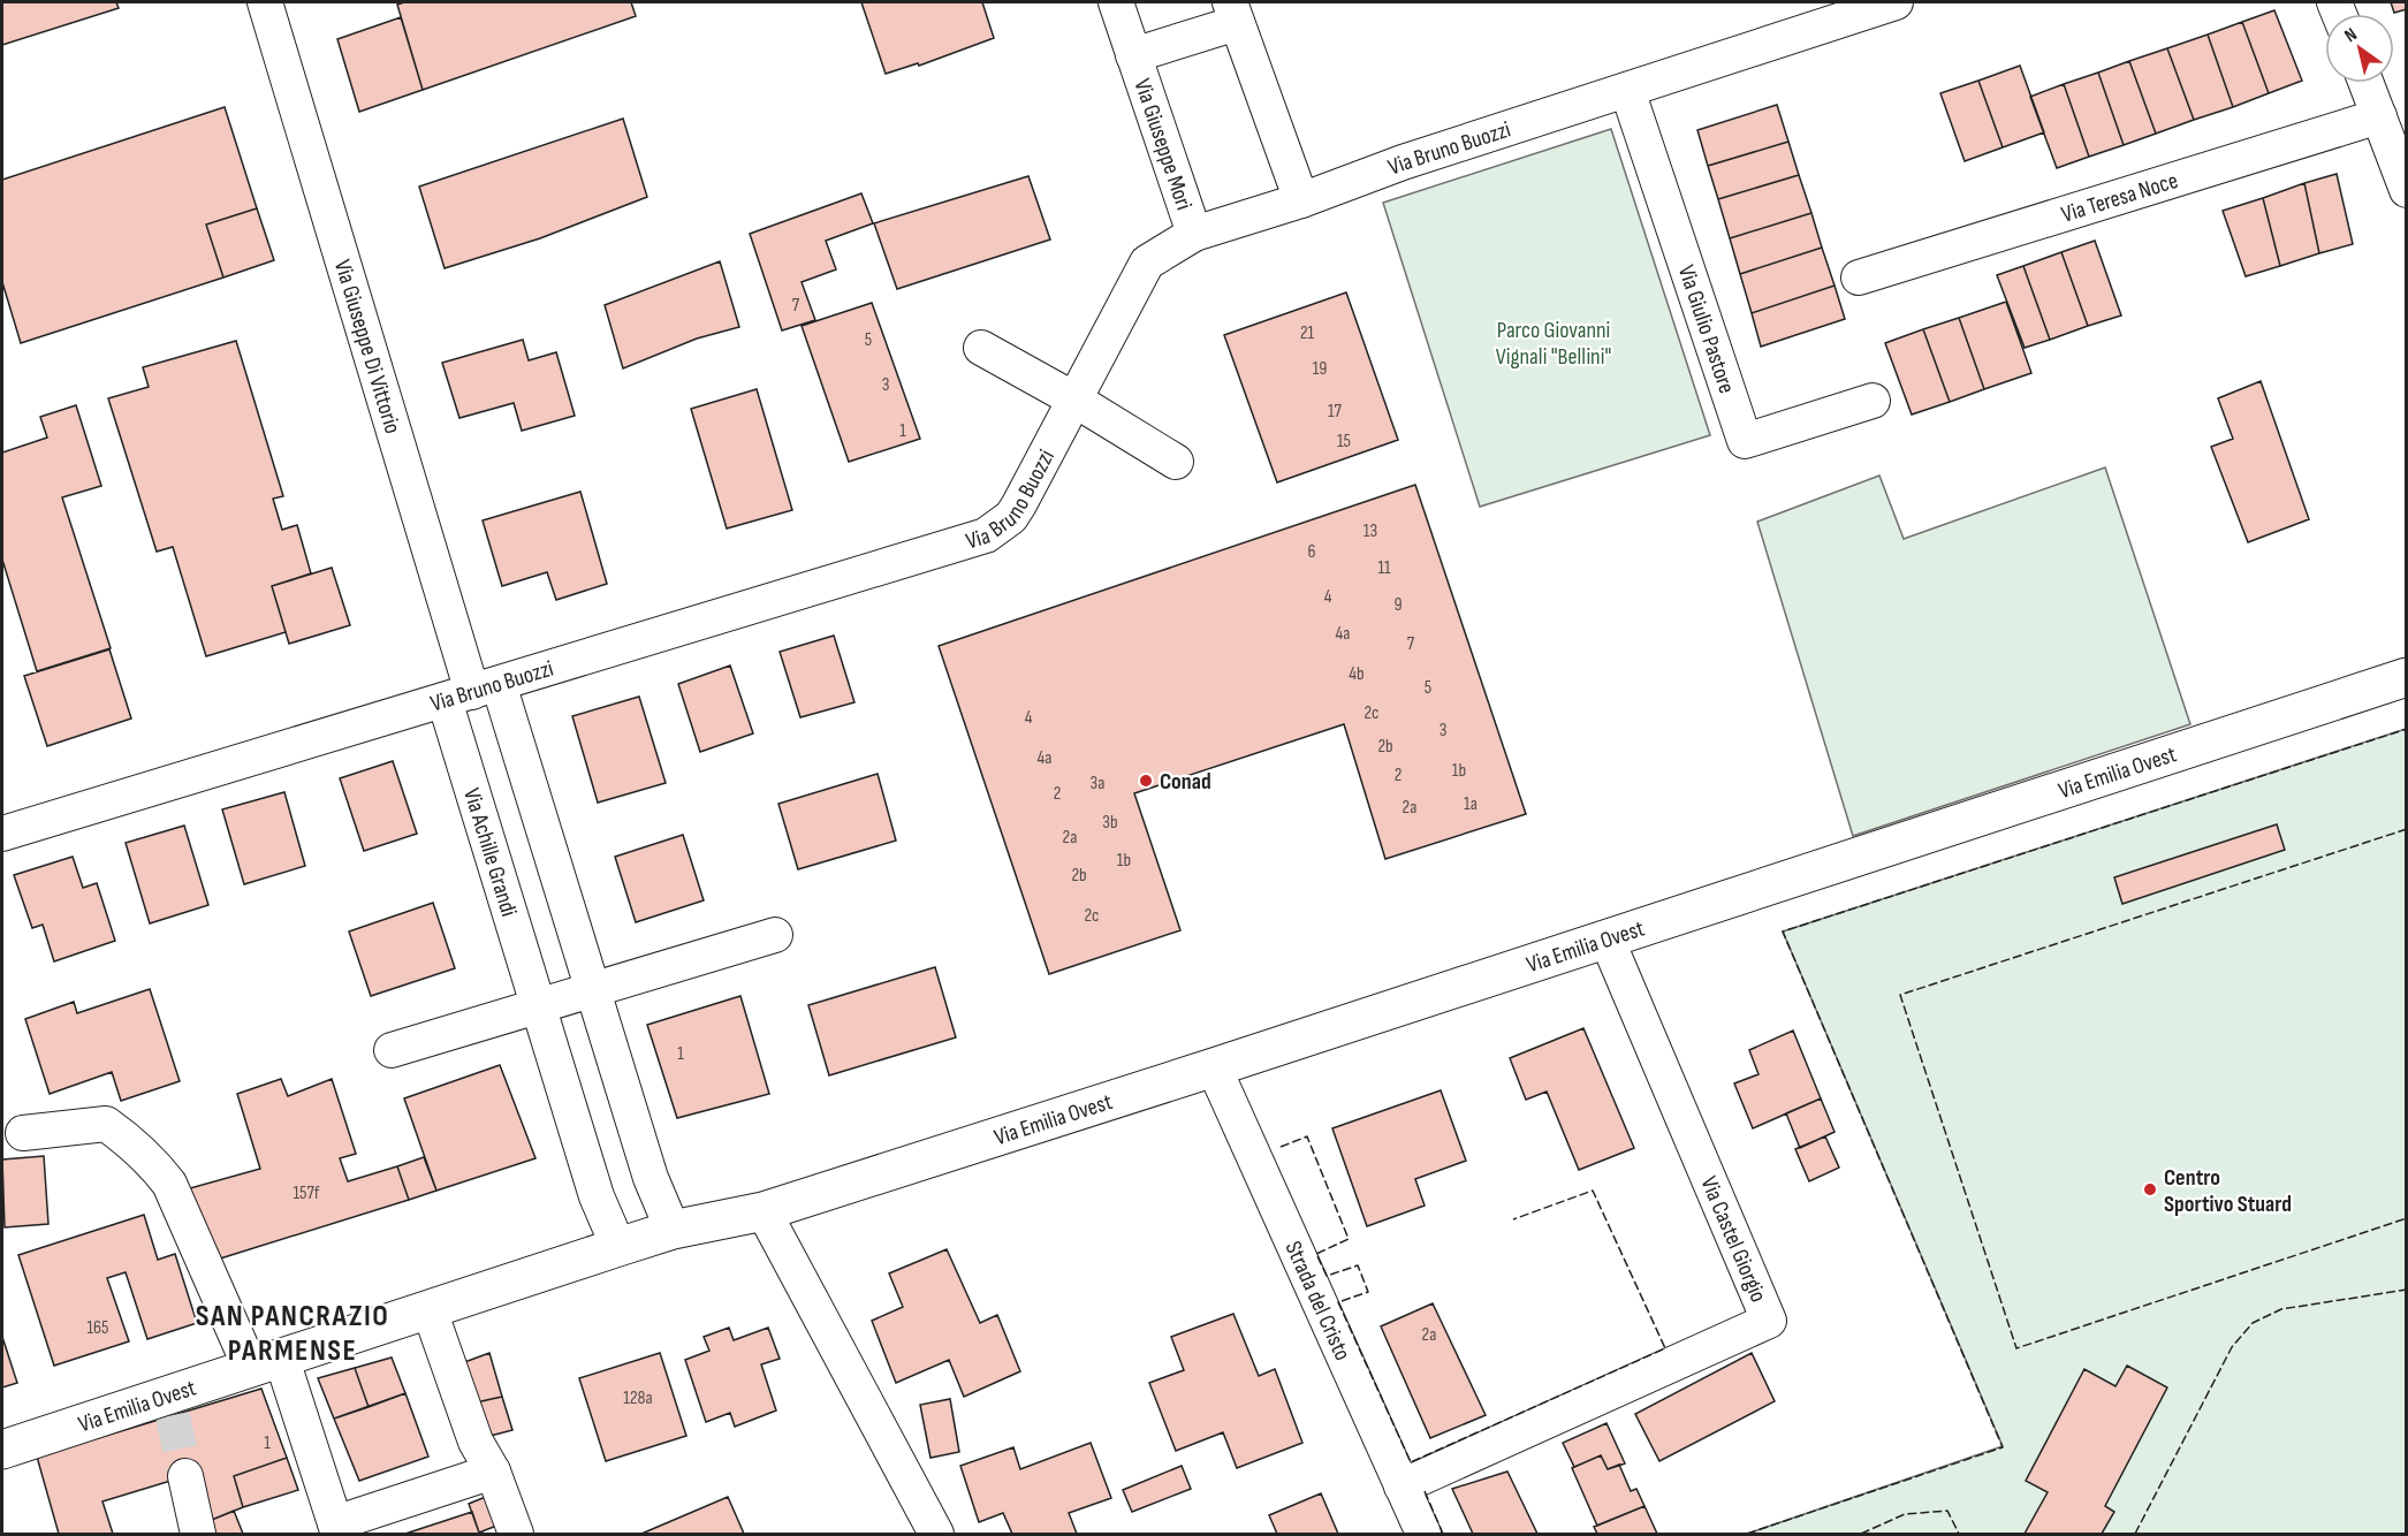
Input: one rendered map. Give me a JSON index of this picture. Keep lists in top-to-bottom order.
{
  "streets": {
    "street": [
      "Via Giuseppe Mori",
      "Via Bruno Buozzi",
      "Via Teresa Noce",
      "Via Giulio Pastore",
      "Via Giuseppe Di Vittorio",
      "Via Emilia Ovest",
      "Via Achille Grandi",
      "Via Castel Giorgio",
      "Strada del Cristo"
    ]
  },
  "crossings": [
    ["Via Giuseppe Mori", "Via Bruno Buozzi"],
    ["Via Bruno Buozzi", "Via Giulio Pastore"],
    ["Via Bruno Buozzi", "Via Giuseppe Di Vittorio"],
    ["Via Bruno Buozzi", "Via Achille Grandi"],
    ["Via Giuseppe Di Vittorio", "Via Achille Grandi"],
    ["Via Emilia Ovest", "Via Achille Grandi"],
    ["Via Emilia Ovest", "Via Castel Giorgio"],
    ["Via Emilia Ovest", "Strada del Cristo"],
    ["Via Castel Giorgio", "Strada del Cristo"]
  ],
  "districts": ["SAN PANCRAZIO PARMENSE"],
  "parks": ["Parco Giovanni Vignali \"Bellini\""],
  "places": ["Conad", "Centro Sportivo Stuard"],
  "house_numbers": [
    "7",
    "21",
    "5",
    "19",
    "3",
    "17",
    "1",
    "15",
    "13",
    "6",
    "11",
    "4",
    "9",
    "4a",
    "7",
    "4b",
    "5",
    "2c",
    "4",
    "3",
    "2b",
    "4a",
    "1b",
    "2",
    "3a",
    "2",
    "1a",
    "2a",
    "3b",
    "2a",
    "1b",
    "2b",
    "2c",
    "1",
    "157f",
    "165",
    "2a",
    "128a",
    "1"
  ],
  "north": "top left"
}
